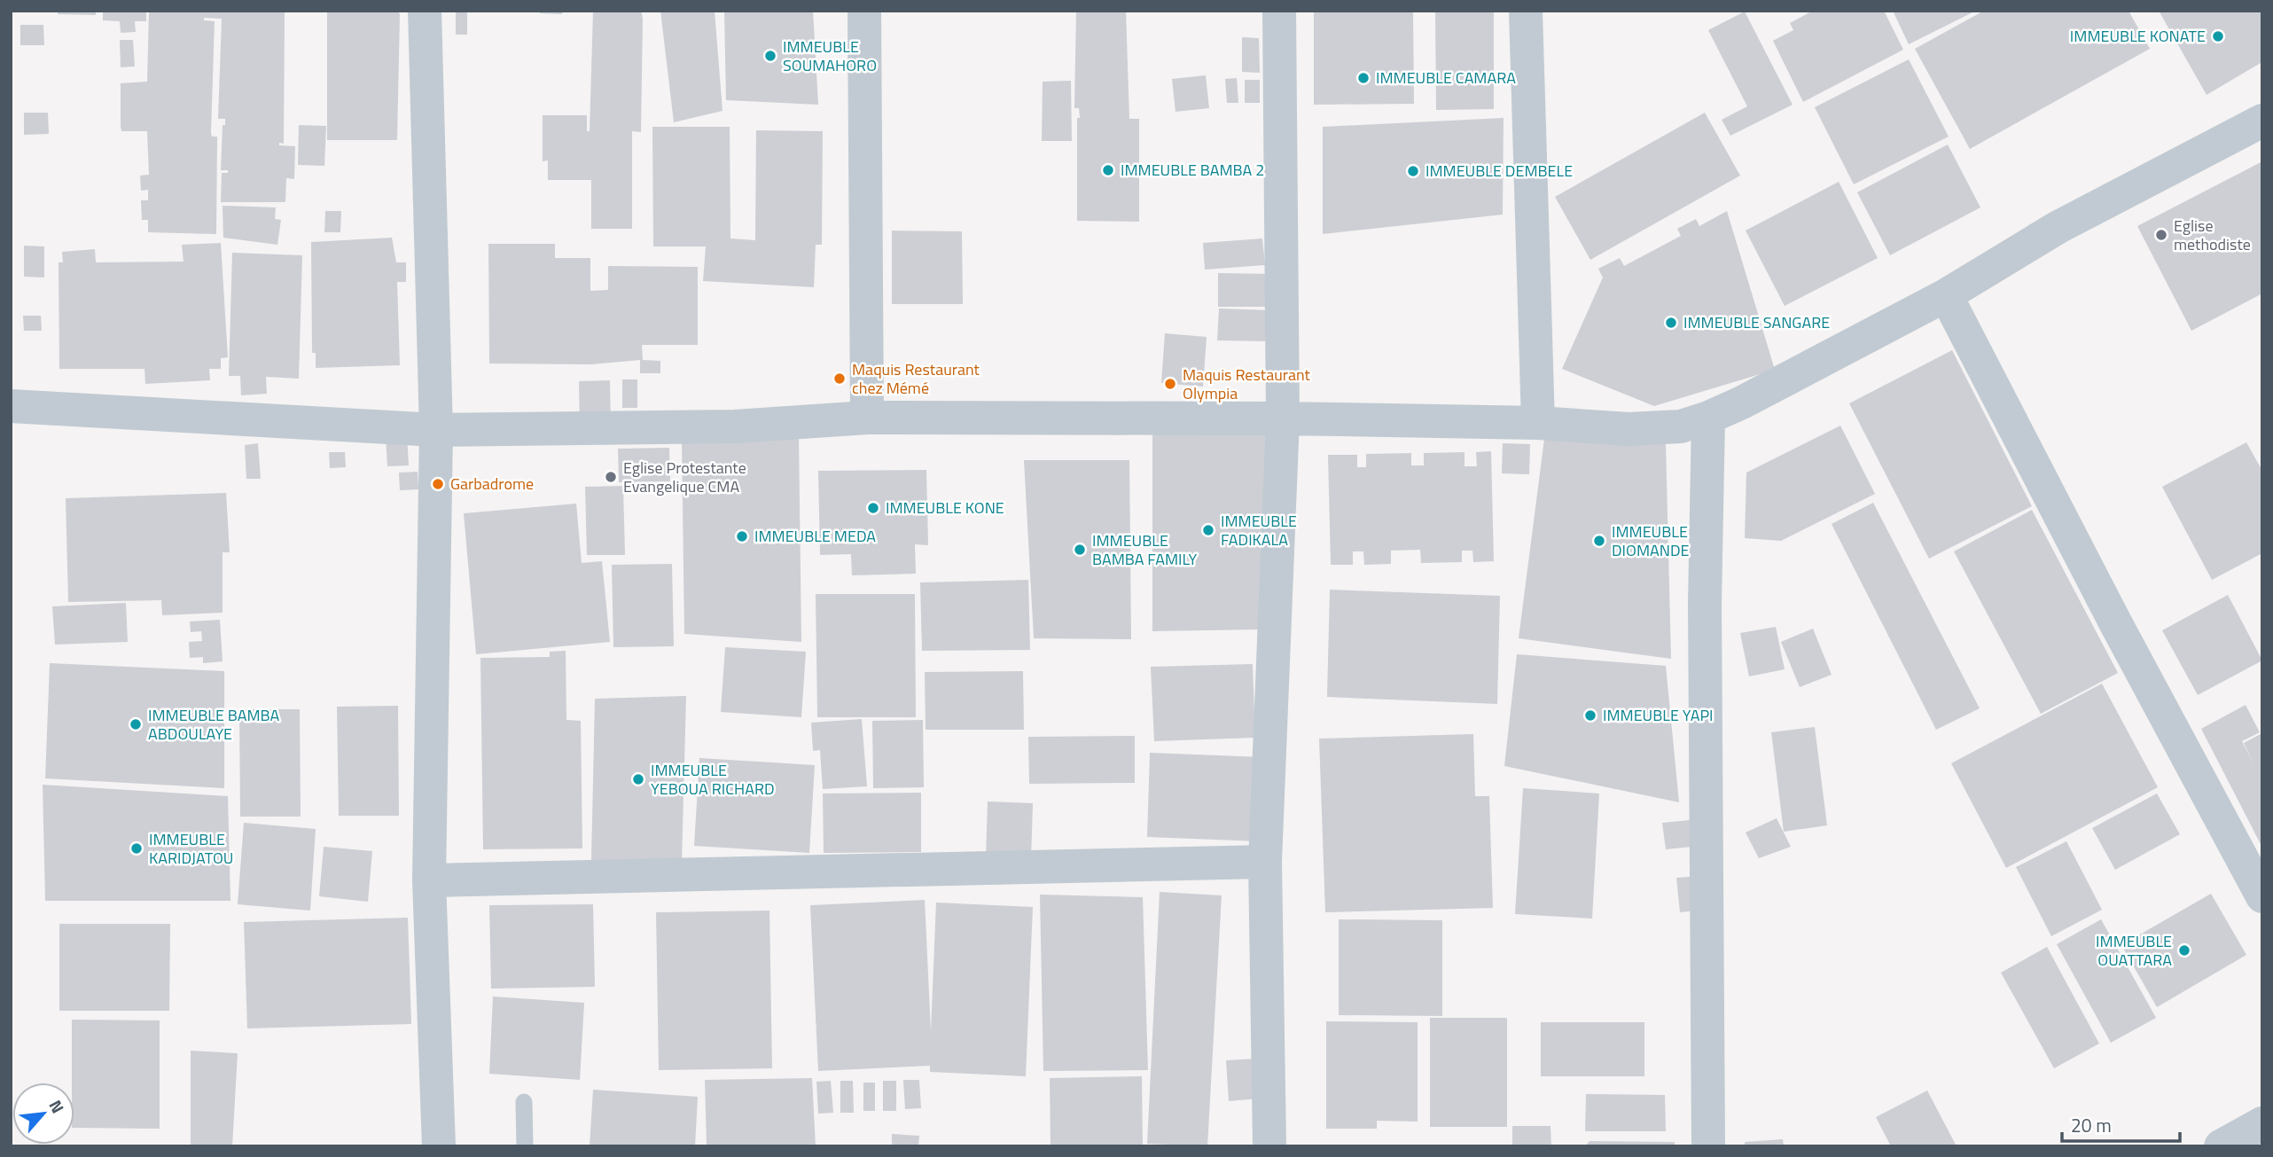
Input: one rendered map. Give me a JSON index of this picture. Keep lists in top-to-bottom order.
{
  "places": [
    "IMMEUBLE KONATE",
    "IMMEUBLE SOUMAHORO",
    "IMMEUBLE CAMARA",
    "IMMEUBLE BAMBA 2",
    "IMMEUBLE DEMBELE",
    "Eglise methodiste",
    "IMMEUBLE SANGARE",
    "Maquis Restaurant chez Mémé",
    "Maquis Restaurant Olympia",
    "Eglise Protestante Evangelique CMA",
    "Garbadrome",
    "IMMEUBLE KONE",
    "IMMEUBLE FADIKALA",
    "IMMEUBLE MEDA",
    "IMMEUBLE DIOMANDE",
    "IMMEUBLE BAMBA FAMILY",
    "IMMEUBLE YAPI",
    "IMMEUBLE BAMBA ABDOULAYE",
    "IMMEUBLE YEBOUA RICHARD",
    "IMMEUBLE KARIDJATOU",
    "IMMEUBLE OUATTARA"
  ],
  "scale_bar": "20 m",
  "north": "top right"
}
